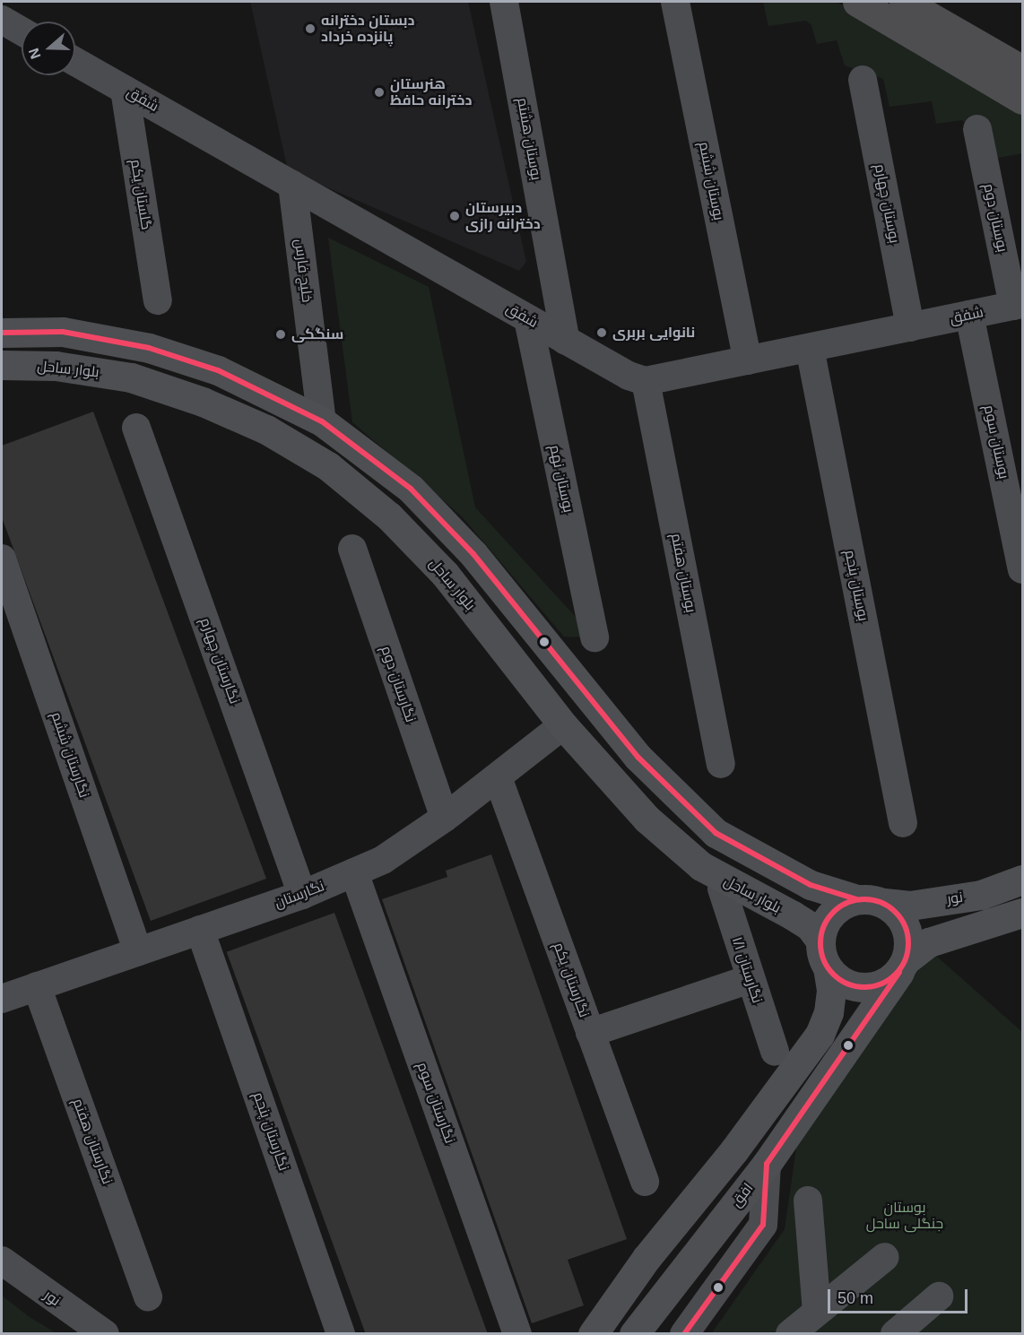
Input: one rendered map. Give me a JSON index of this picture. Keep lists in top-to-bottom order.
{
  "streets": {
    "main road": ["بلوار ساحل", "نور", "افق"],
    "street": [
      "شفق",
      "بوستان هشتم",
      "بوستان ششم",
      "گلستان یکم",
      "بوستان چهارم",
      "بوستان دوم",
      "خلیج فارس",
      "بوستان سوم",
      "بوستان نهم",
      "بوستان هفتم",
      "بوستان پنجم",
      "نگارستان چهارم",
      "نگارستان دوم",
      "نگارستان ششم",
      "نگارستان",
      "نگارستان ۱/۱",
      "نگارستان یکم",
      "نگارستان سوم",
      "نگارستان پنجم",
      "نگارستان هفتم"
    ]
  },
  "crossings": [
    ["شفق", "بوستان هشتم"],
    ["شفق", "بوستان ششم"],
    ["شفق", "گلستان یکم"],
    ["شفق", "بوستان چهارم"],
    ["شفق", "بوستان دوم"],
    ["شفق", "خلیج فارس"],
    ["شفق", "بوستان سوم"],
    ["شفق", "بوستان نهم"],
    ["شفق", "بوستان هفتم"],
    ["شفق", "بوستان پنجم"],
    ["بلوار ساحل", "نگارستان"],
    ["بلوار ساحل", "نور"],
    ["بلوار ساحل", "افق"],
    ["نگارستان چهارم", "نگارستان"],
    ["نگارستان دوم", "نگارستان"],
    ["نگارستان ششم", "نگارستان"],
    ["نگارستان", "نگارستان یکم"],
    ["نگارستان", "نگارستان سوم"],
    ["نگارستان", "نگارستان پنجم"],
    ["نگارستان", "نگارستان هفتم"],
    ["نور", "افق"]
  ],
  "parks": ["بوستان جنگلی ساحل"],
  "places": [
    "دبستان دخترانه پانزده خرداد",
    "هنرستان دخترانه حافظ",
    "دبیرستان دخترانه رازی",
    "نانوایی بربری",
    "سنگکی"
  ],
  "scale_bar": "50 m",
  "north": "left"
}
